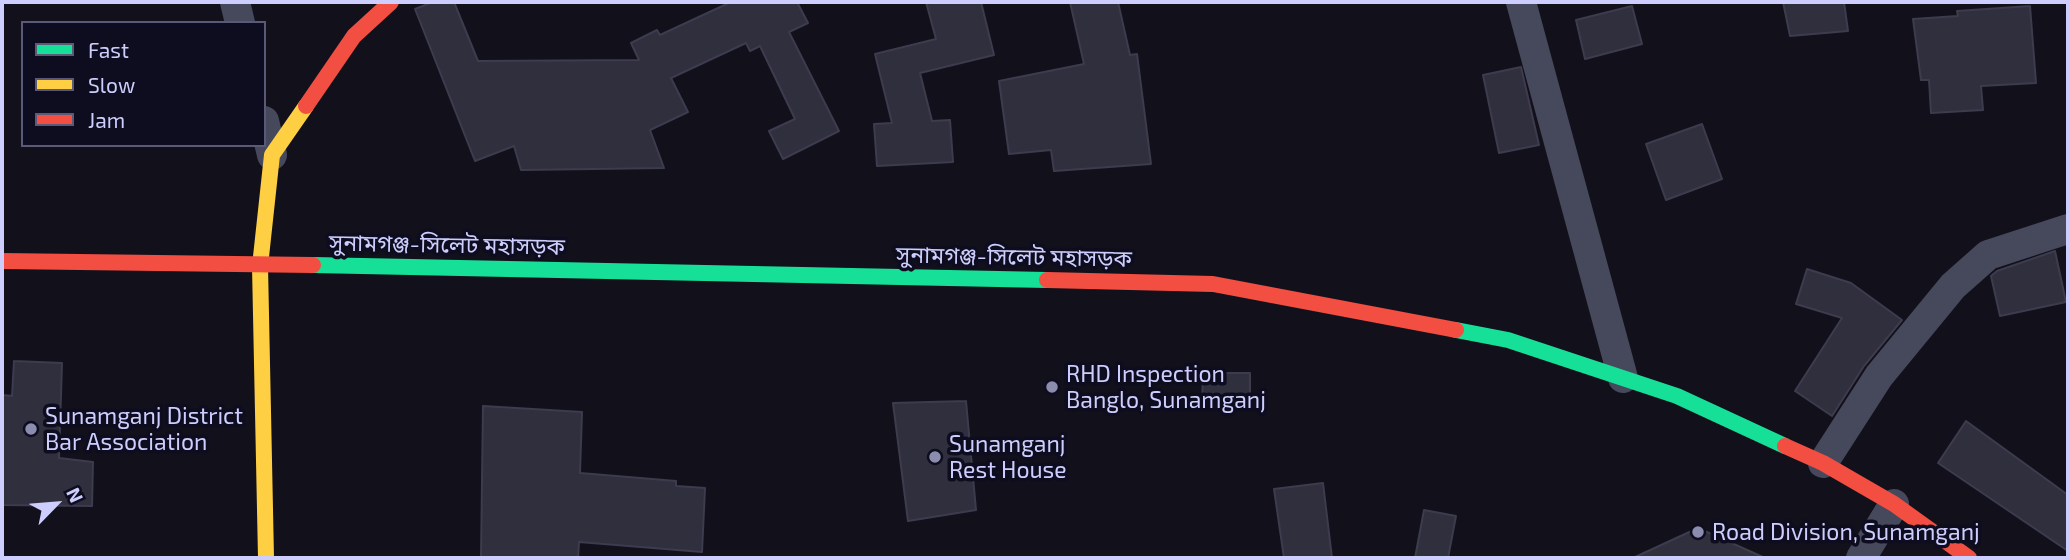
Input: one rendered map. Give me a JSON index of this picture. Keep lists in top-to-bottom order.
{
  "streets": {
    "main road": ["সুনামগঞ্জ-সিলেট মহাসড়ক"]
  },
  "places": [
    "RHD Inspection Banglo, Sunamganj",
    "Sunamganj District Bar Association",
    "Sunamganj Rest House",
    "Road Division, Sunamganj"
  ],
  "legend": ["Fast", "Slow", "Jam"],
  "north": "top right"
}
